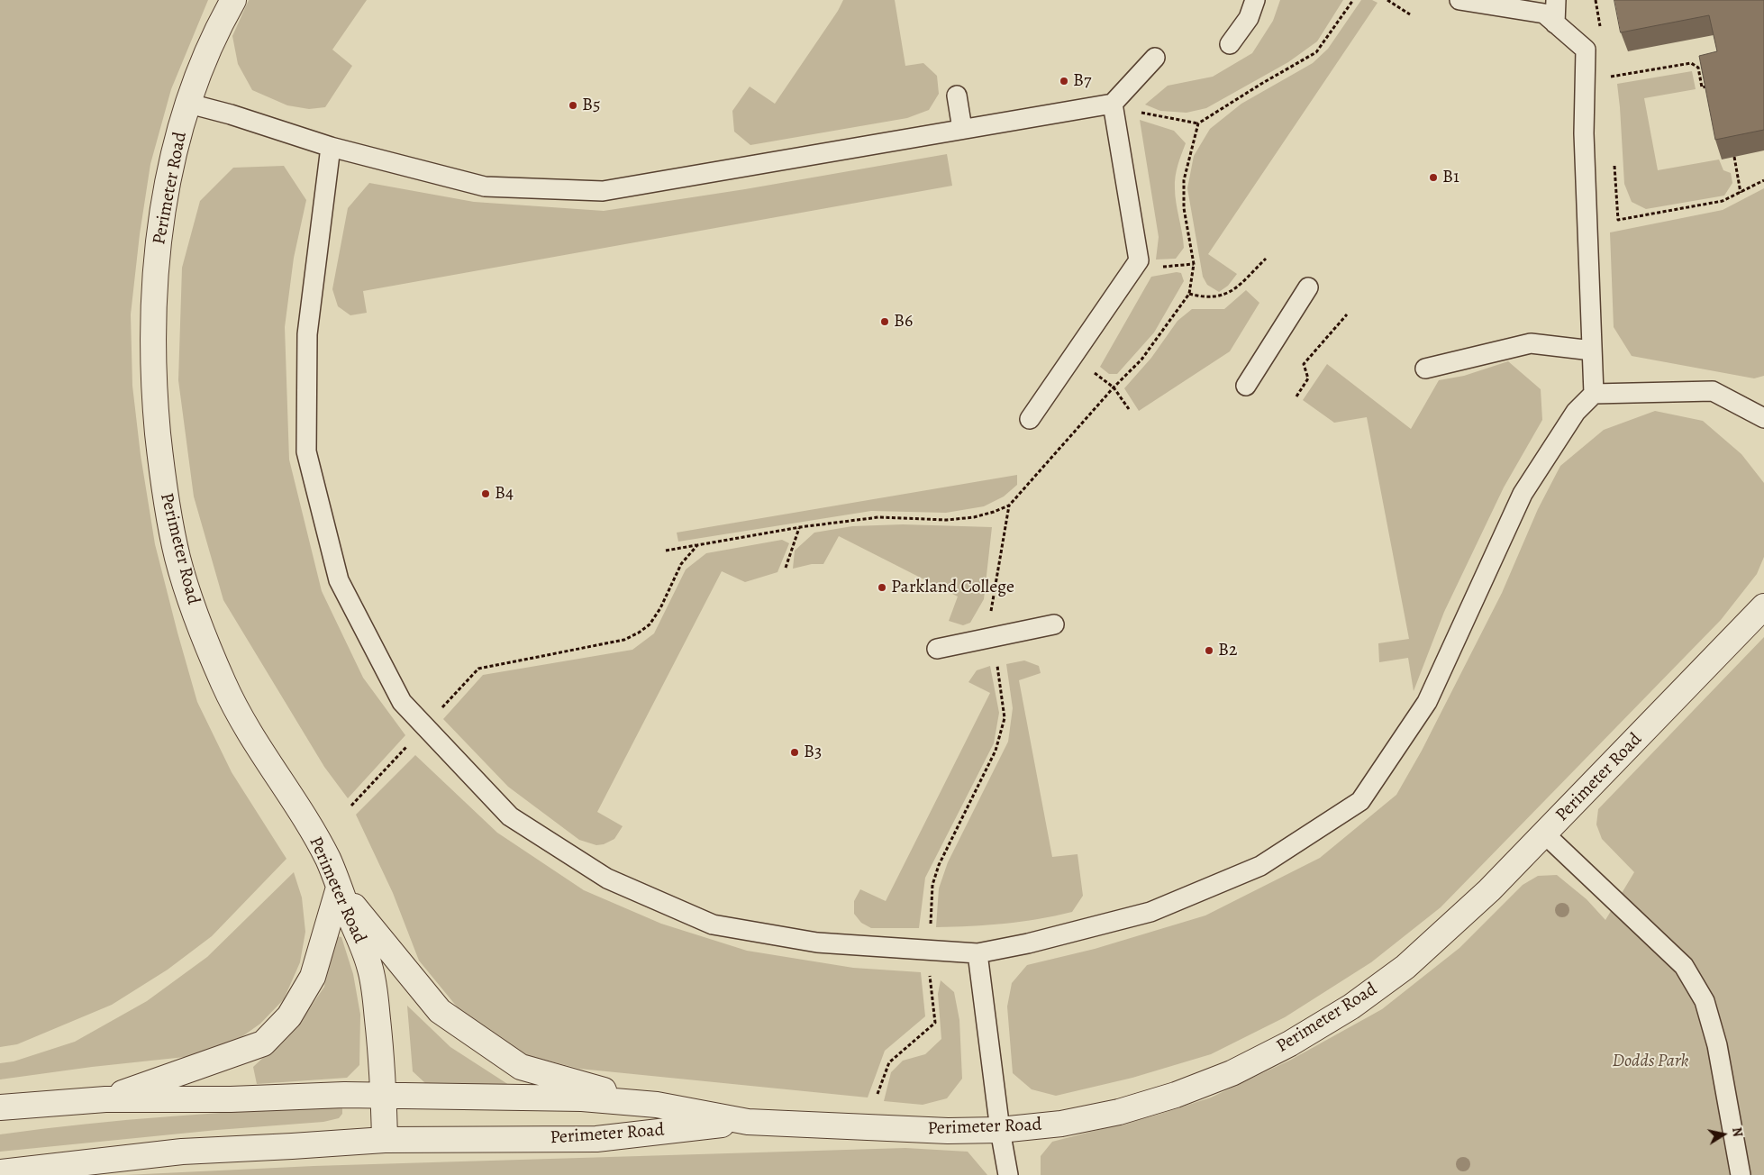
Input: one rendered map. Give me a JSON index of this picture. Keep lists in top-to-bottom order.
{
  "streets": {
    "street": ["Perimeter Road"]
  },
  "parks": ["Dodds Park"],
  "places": [
    "B7",
    "B5",
    "B1",
    "B6",
    "B4",
    "Parkland College",
    "B2",
    "B3"
  ],
  "north": "right"
}
